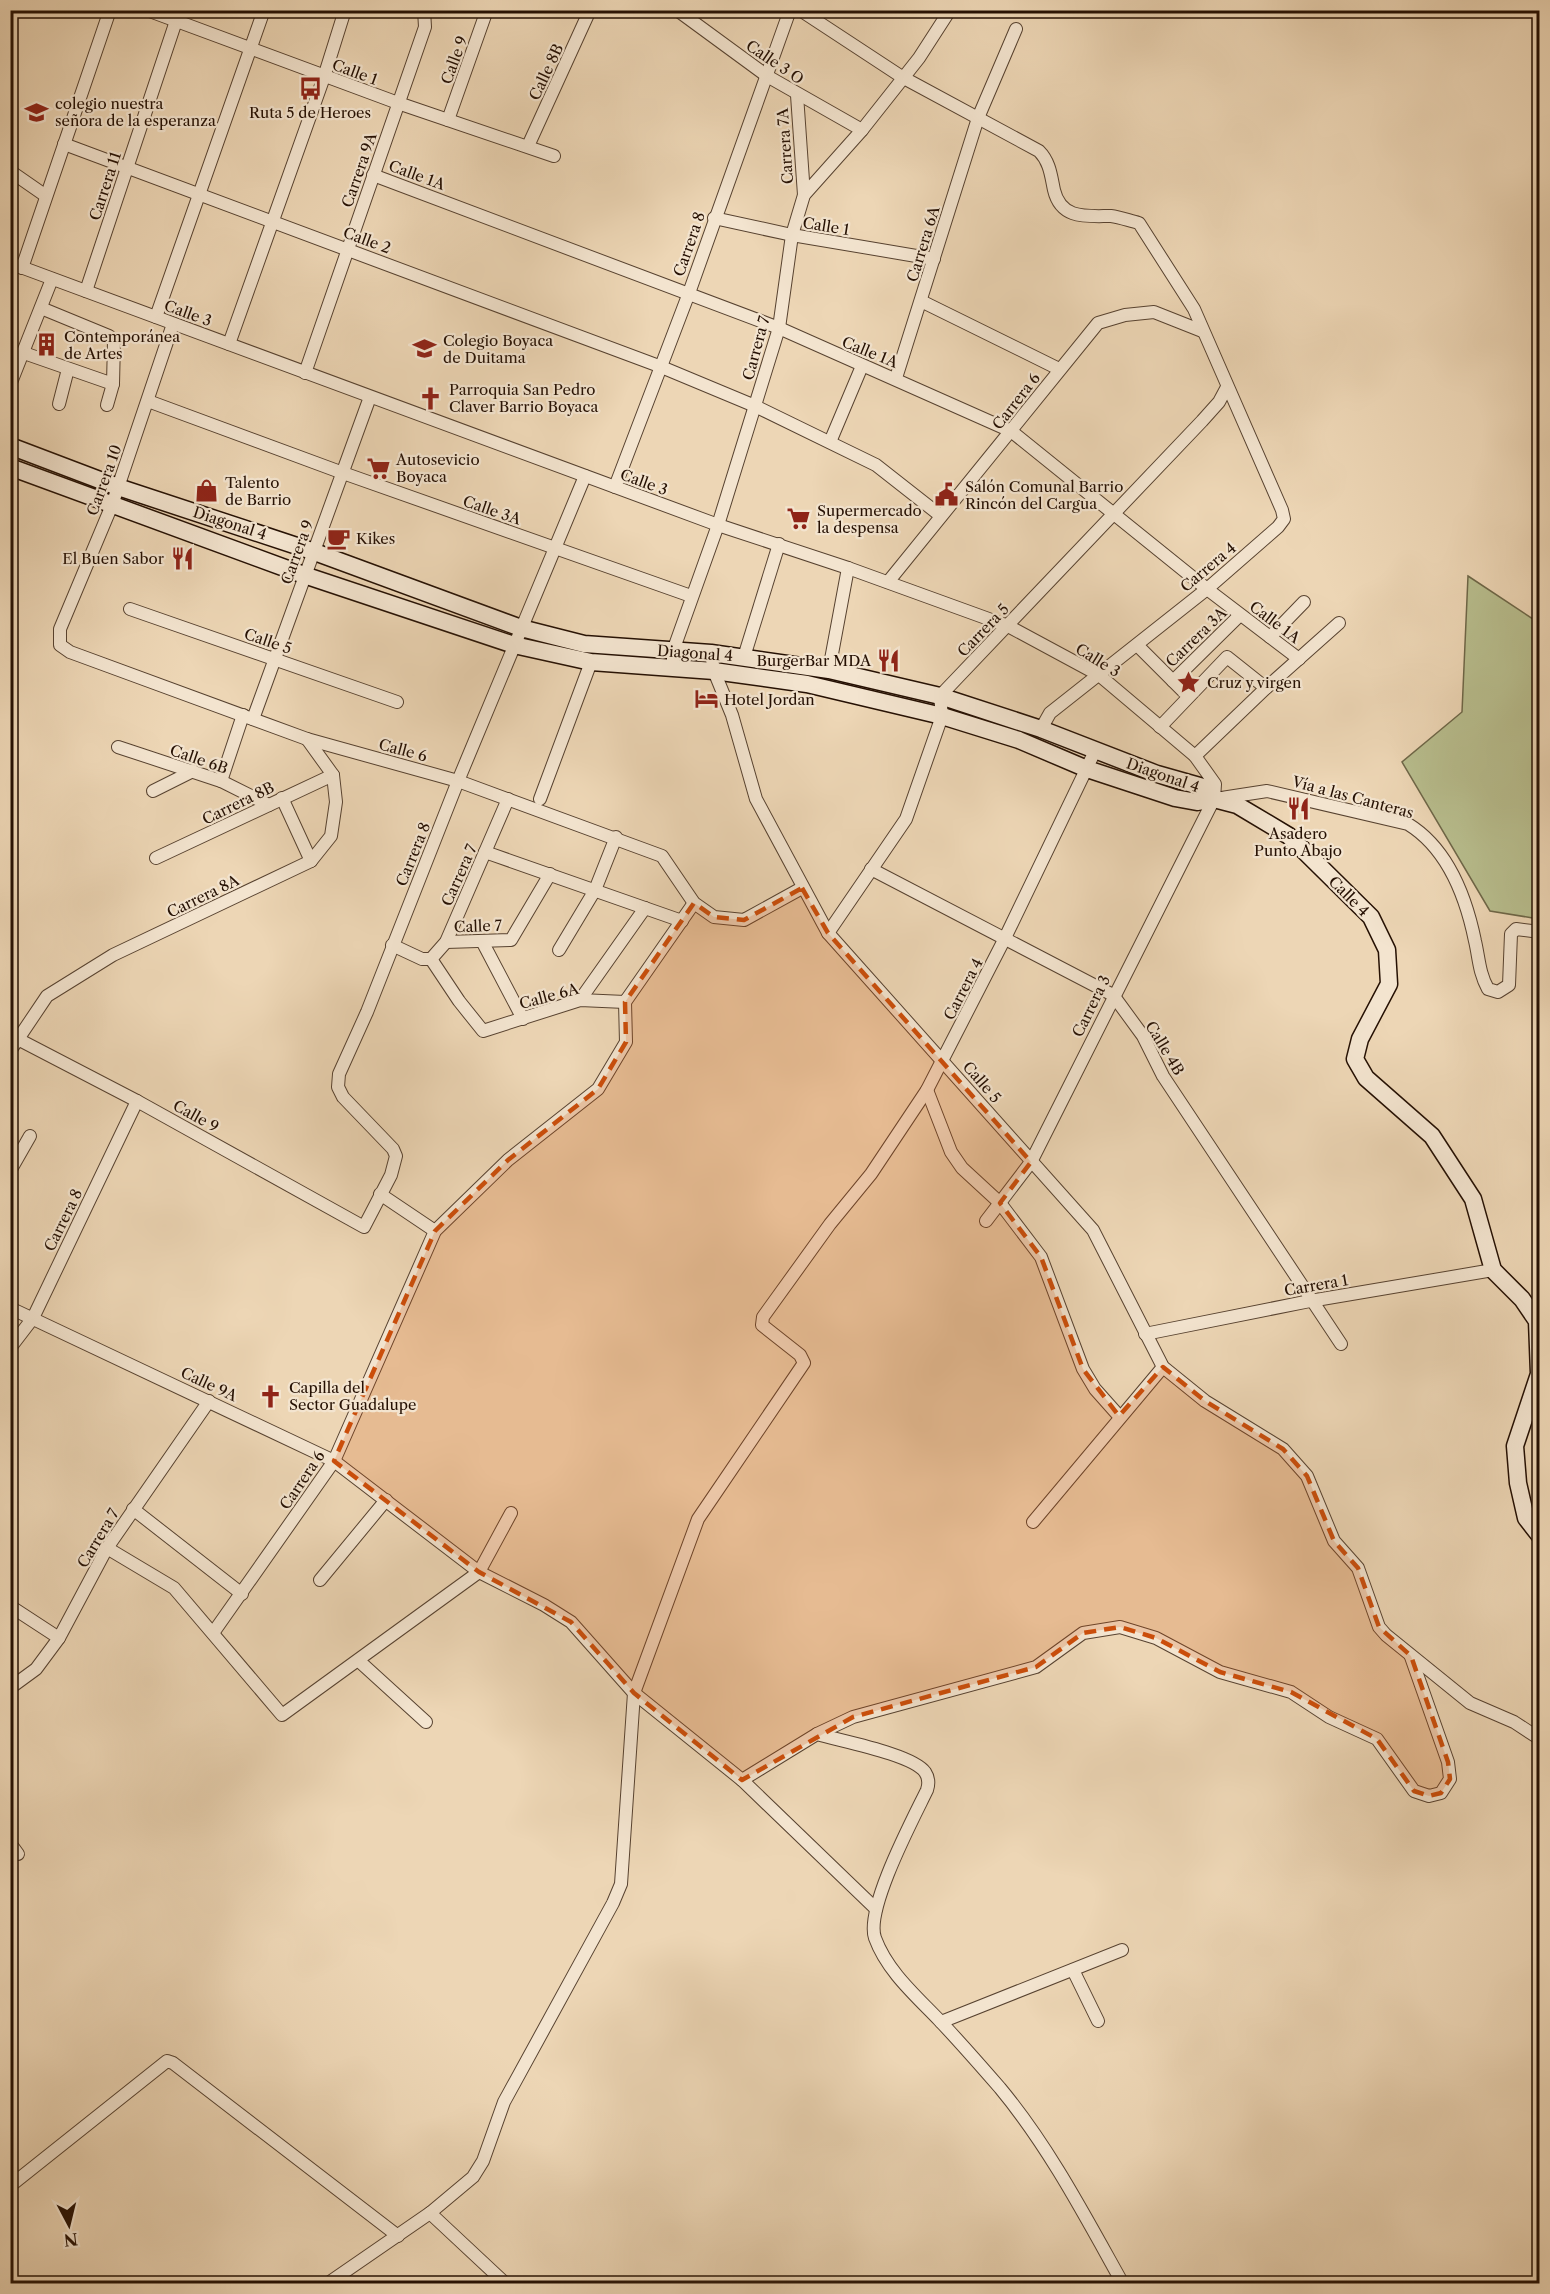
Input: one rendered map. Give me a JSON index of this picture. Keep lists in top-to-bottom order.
{
  "streets": {
    "street": [
      "Calle 9",
      "Calle 3 O",
      "Calle 1",
      "Calle 8B",
      "Carrera 7A",
      "Carrera 9A",
      "Calle 1A",
      "Carrera 11",
      "Calle 2",
      "Carrera 8",
      "Carrera 6A",
      "Calle 3",
      "Carrera 7",
      "Carrera 6",
      "Carrera 10",
      "Calle 3A",
      "Diagonal 4",
      "Carrera 9",
      "Carrera 4",
      "Carrera 5",
      "Carrera 3A",
      "Calle 5",
      "Calle 6",
      "Calle 6B",
      "Vía a las Canteras",
      "Carrera 8B",
      "Carrera 8A",
      "Calle 4",
      "Calle 7",
      "Calle 6A",
      "Carrera 3",
      "Calle 4B",
      "Carrera 1",
      "Calle 9A"
    ]
  },
  "crossings": [
    ["Calle 9", "Calle 1"],
    ["Calle 9", "Carrera 8"],
    ["Calle 9", "Carrera 8A"],
    ["Calle 3 O", "Carrera 7A"],
    ["Calle 3 O", "Carrera 8"],
    ["Calle 3 O", "Carrera 7"],
    ["Calle 1", "Calle 8B"],
    ["Calle 1", "Carrera 9A"],
    ["Calle 1", "Carrera 11"],
    ["Calle 1", "Carrera 8"],
    ["Calle 1", "Carrera 6A"],
    ["Calle 1", "Carrera 7"],
    ["Carrera 7A", "Carrera 7"],
    ["Carrera 9A", "Calle 1A"],
    ["Carrera 9A", "Calle 2"],
    ["Carrera 9A", "Calle 3"],
    ["Calle 1A", "Carrera 8"],
    ["Calle 1A", "Carrera 6A"],
    ["Calle 1A", "Carrera 7"],
    ["Calle 1A", "Carrera 6"],
    ["Calle 1A", "Carrera 4"],
    ["Calle 1A", "Carrera 5"],
    ["Calle 1A", "Carrera 3A"],
    ["Carrera 11", "Calle 2"],
    ["Carrera 11", "Calle 3"],
    ["Calle 2", "Carrera 8"],
    ["Carrera 8", "Calle 3"],
    ["Carrera 8", "Calle 3A"],
    ["Carrera 8", "Diagonal 4"],
    ["Carrera 8", "Calle 6"],
    ["Carrera 8", "Calle 9A"],
    ["Calle 3", "Carrera 7"],
    ["Calle 3", "Carrera 6"],
    ["Calle 3", "Carrera 10"],
    ["Calle 3", "Diagonal 4"],
    ["Calle 3", "Carrera 9"],
    ["Calle 3", "Carrera 4"],
    ["Calle 3", "Carrera 5"],
    ["Calle 3", "Vía a las Canteras"],
    ["Calle 3", "Calle 4"],
    ["Calle 3", "Carrera 3"],
    ["Carrera 7", "Calle 3A"],
    ["Carrera 7", "Diagonal 4"],
    ["Carrera 7", "Calle 6"],
    ["Carrera 7", "Calle 7"],
    ["Carrera 7", "Calle 6A"],
    ["Carrera 7", "Calle 9A"],
    ["Carrera 6", "Calle 9A"],
    ["Carrera 10", "Calle 3A"],
    ["Carrera 10", "Diagonal 4"],
    ["Carrera 10", "Calle 6"],
    ["Calle 3A", "Carrera 9"],
    ["Diagonal 4", "Carrera 9"],
    ["Diagonal 4", "Carrera 4"],
    ["Diagonal 4", "Carrera 5"],
    ["Diagonal 4", "Calle 5"],
    ["Diagonal 4", "Vía a las Canteras"],
    ["Diagonal 4", "Calle 4"],
    ["Diagonal 4", "Carrera 3"],
    ["Carrera 9", "Calle 5"],
    ["Carrera 9", "Calle 6"],
    ["Carrera 9", "Calle 6B"],
    ["Carrera 4", "Carrera 5"],
    ["Carrera 4", "Carrera 3A"],
    ["Carrera 4", "Calle 5"],
    ["Carrera 4", "Calle 4B"],
    ["Carrera 4", "Calle 9A"],
    ["Calle 5", "Calle 6"],
    ["Calle 5", "Carrera 3"],
    ["Calle 5", "Carrera 1"],
    ["Calle 6B", "Carrera 8B"],
    ["Vía a las Canteras", "Calle 4"],
    ["Vía a las Canteras", "Carrera 3"],
    ["Carrera 8B", "Carrera 8A"],
    ["Calle 4", "Carrera 3"],
    ["Calle 4", "Carrera 1"],
    ["Carrera 3", "Calle 4B"],
    ["Calle 4B", "Carrera 1"]
  ],
  "places": {
    "bus stop": ["Ruta 5 de Heroes"],
    "school or university": ["colegio nuestra señora de la esperanza", "Colegio Boyaca de Duitama"],
    "building": ["Contemporánea de Artes"],
    "church": ["Parroquia San Pedro Claver Barrio Boyaca", "Capilla del Sector Guadalupe"],
    "supermarket": ["Autosevicio Boyaca", "Supermercado la despensa"],
    "shop": ["Talento de Barrio"],
    "public building": ["Salón Comunal Barrio Rincón del Cargua"],
    "cafe": ["Kikes"],
    "restaurant": ["El Buen Sabor", "BurgerBar MDA", "Asadero Punto Abajo"],
    "place": ["Cruz y virgen"],
    "hotel": ["Hotel Jordan"]
  },
  "north": "bottom"
}
